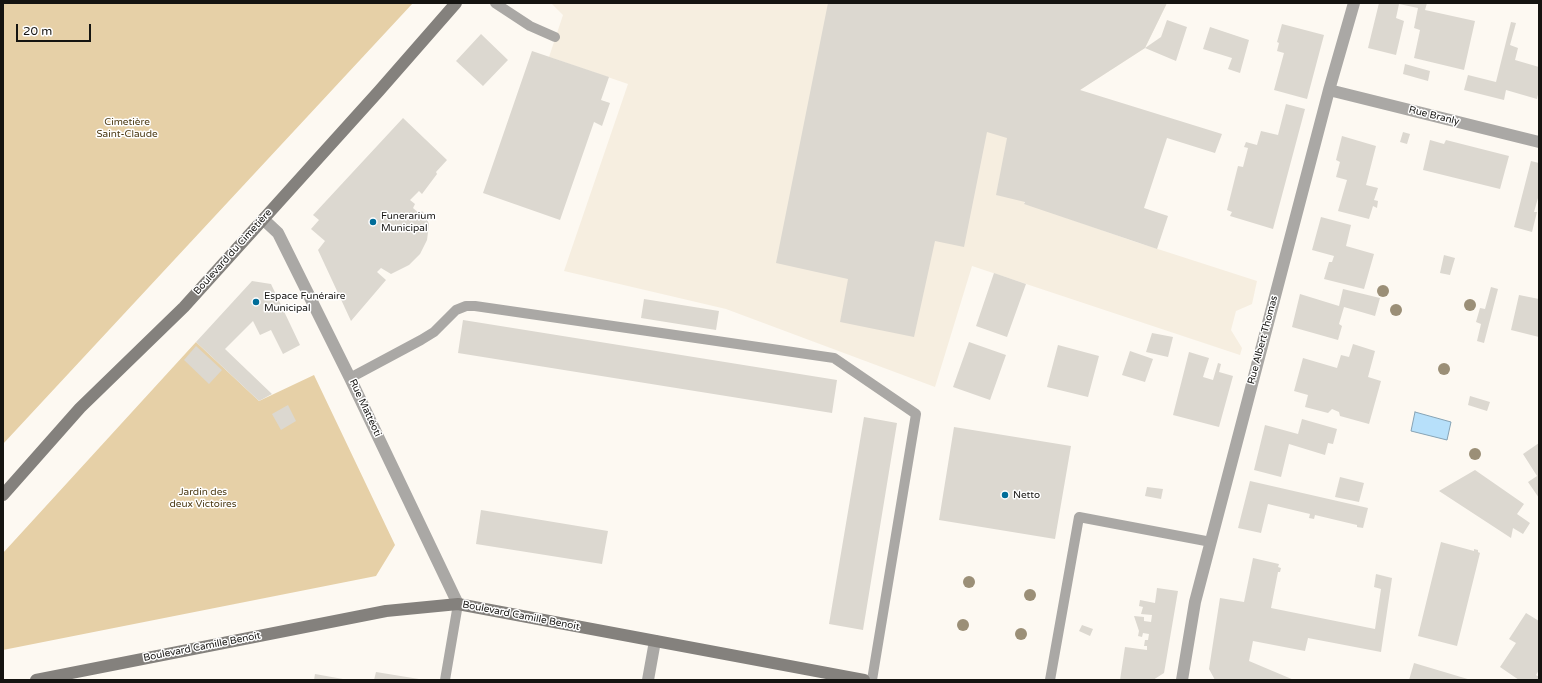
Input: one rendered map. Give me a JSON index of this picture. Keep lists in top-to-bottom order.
{
  "streets": {
    "street": [
      "Rue Branly",
      "Boulevard du Cimetière",
      "Rue Albert Thomas",
      "Rue Mattéoti",
      "Boulevard Camille Benoit"
    ]
  },
  "crossings": [
    ["Rue Branly", "Rue Albert Thomas"],
    ["Boulevard du Cimetière", "Rue Mattéoti"],
    ["Rue Mattéoti", "Boulevard Camille Benoit"]
  ],
  "parks": ["Cimetière Saint-Claude", "Jardin des deux Victoires"],
  "places": ["Funerarium Municipal", "Espace Funéraire Municipal", "Netto"],
  "scale_bar": "20 m"
}
